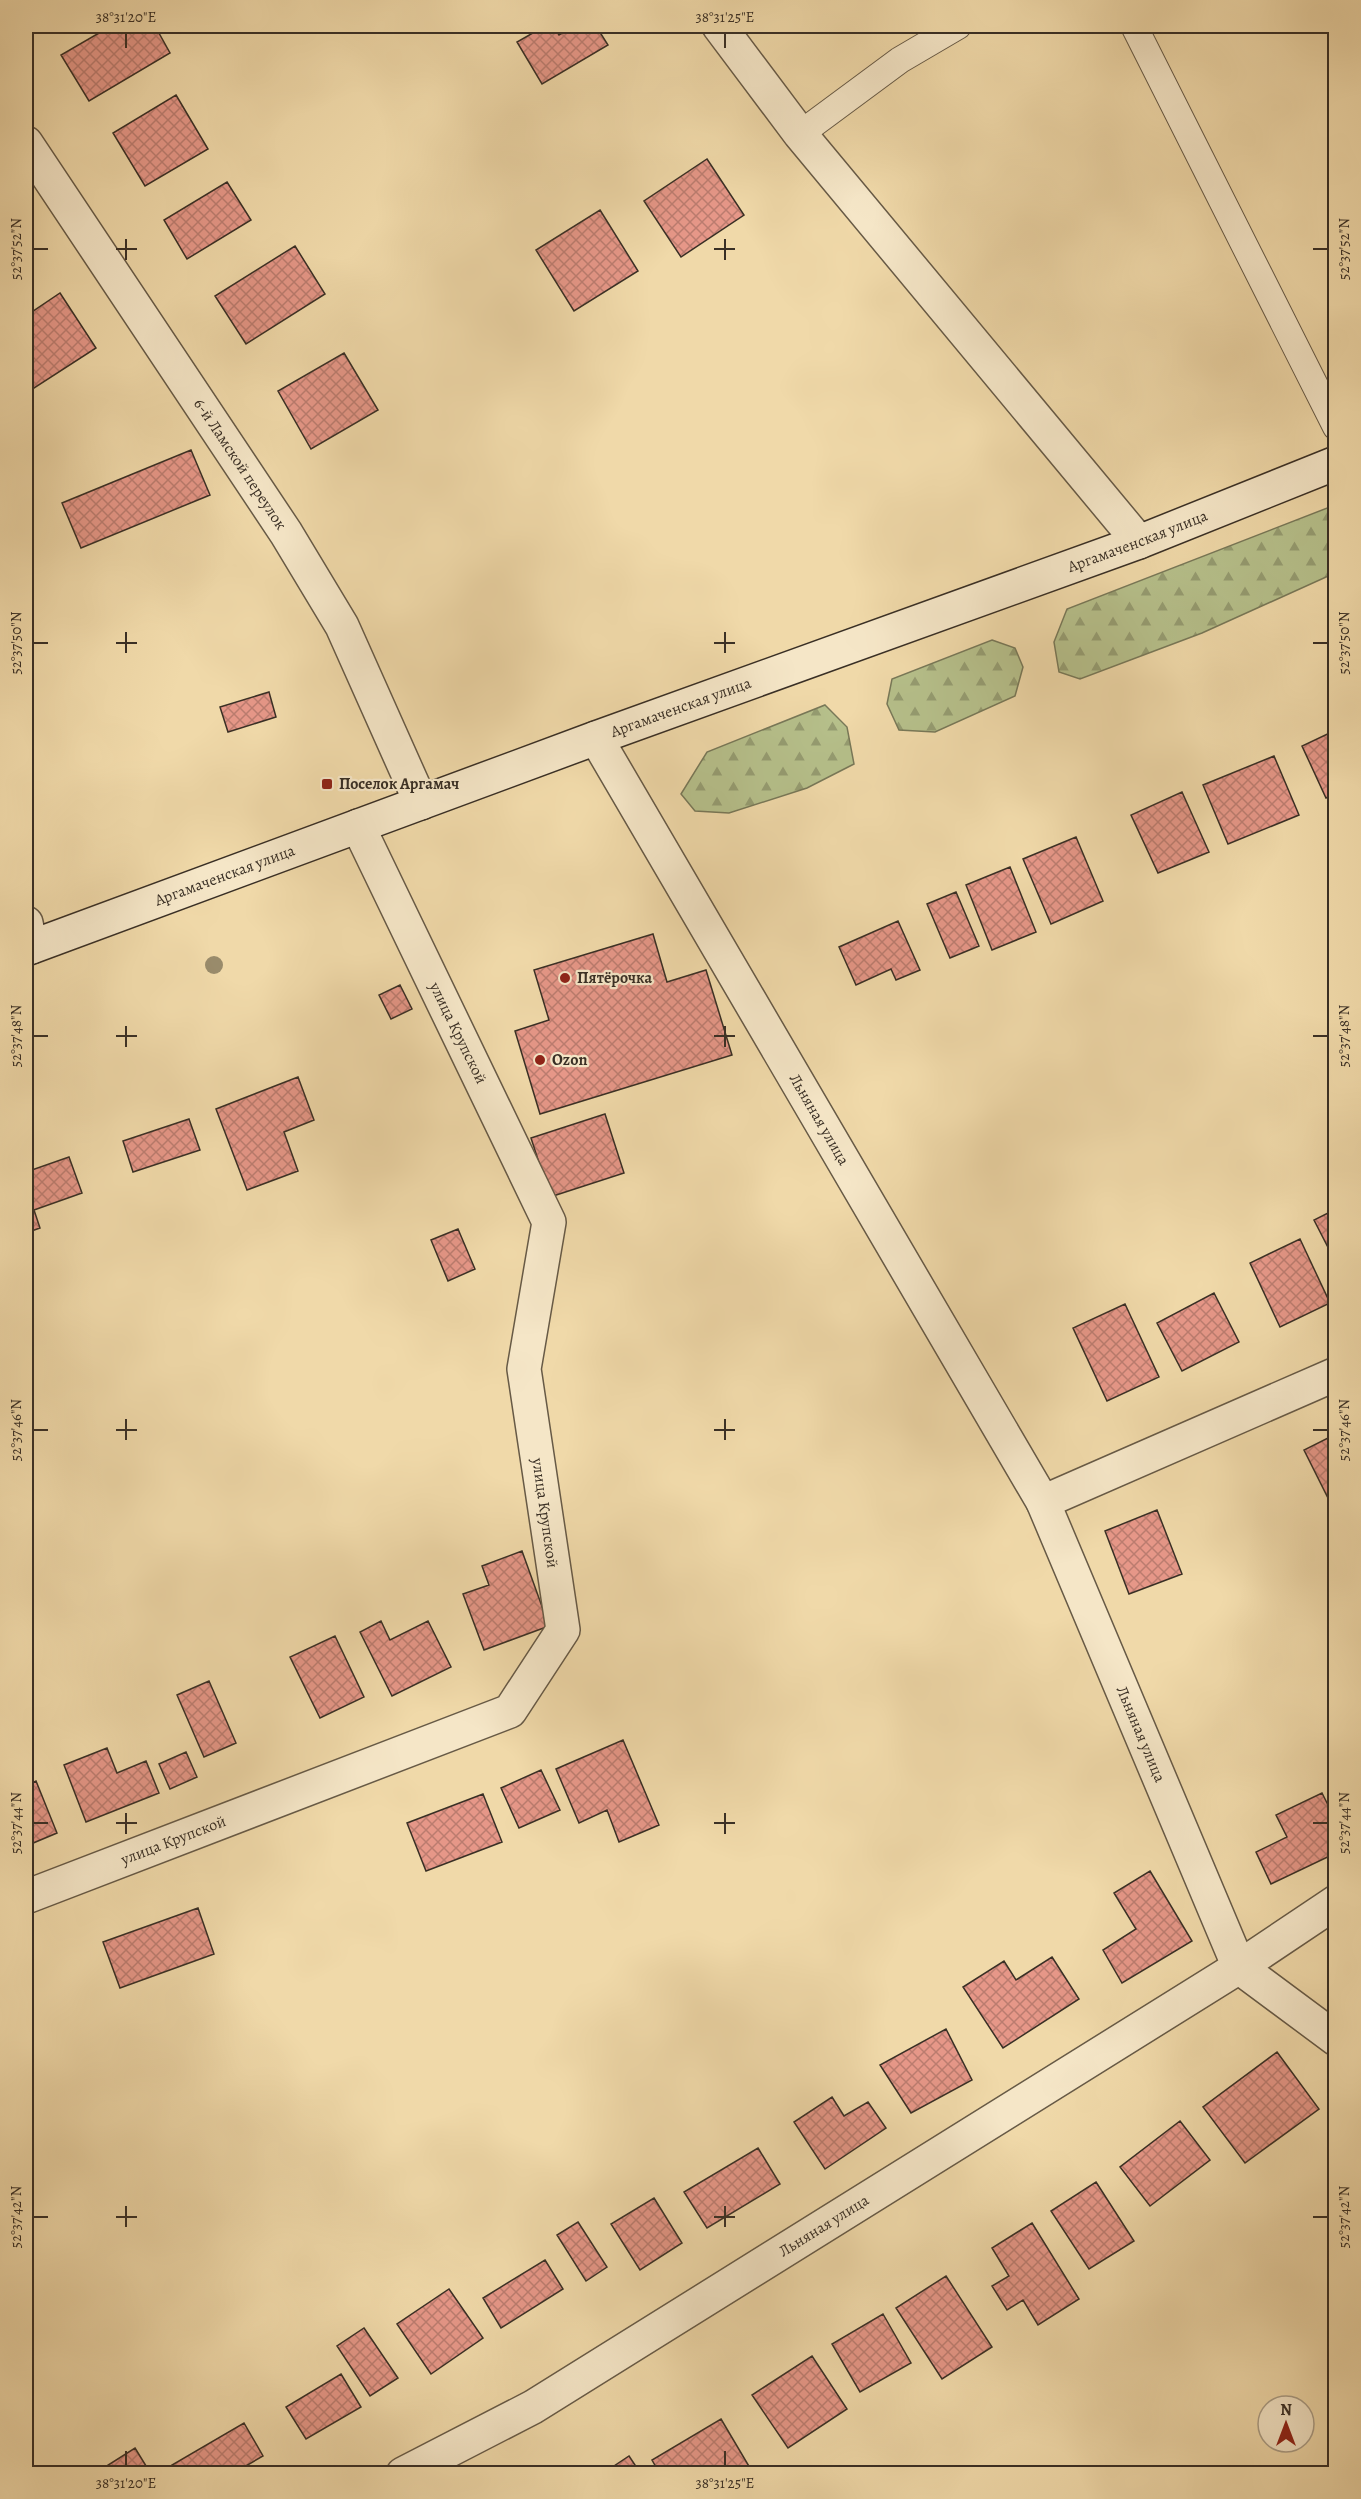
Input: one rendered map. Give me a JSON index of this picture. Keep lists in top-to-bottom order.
{
  "streets": {
    "street": [
      "6-й Ламской переулок",
      "Аргамаченская улица",
      "улица Крупской",
      "Льняная улица"
    ]
  },
  "crossings": [
    ["6-й Ламской переулок", "Аргамаченская улица"],
    ["Аргамаченская улица", "улица Крупской"],
    ["Аргамаченская улица", "Льняная улица"]
  ],
  "places": {
    "transit": ["Поселок Аргамач"],
    "other": ["Пятёрочка", "Ozon"]
  },
  "north": "top",
  "coordinates": [
    "38°31'20\"E",
    "38°31'25\"E",
    "52°37'52\"N",
    "52°37'50\"N",
    "52°37'48\"N",
    "52°37'46\"N",
    "52°37'44\"N",
    "52°37'42\"N"
  ]
}
